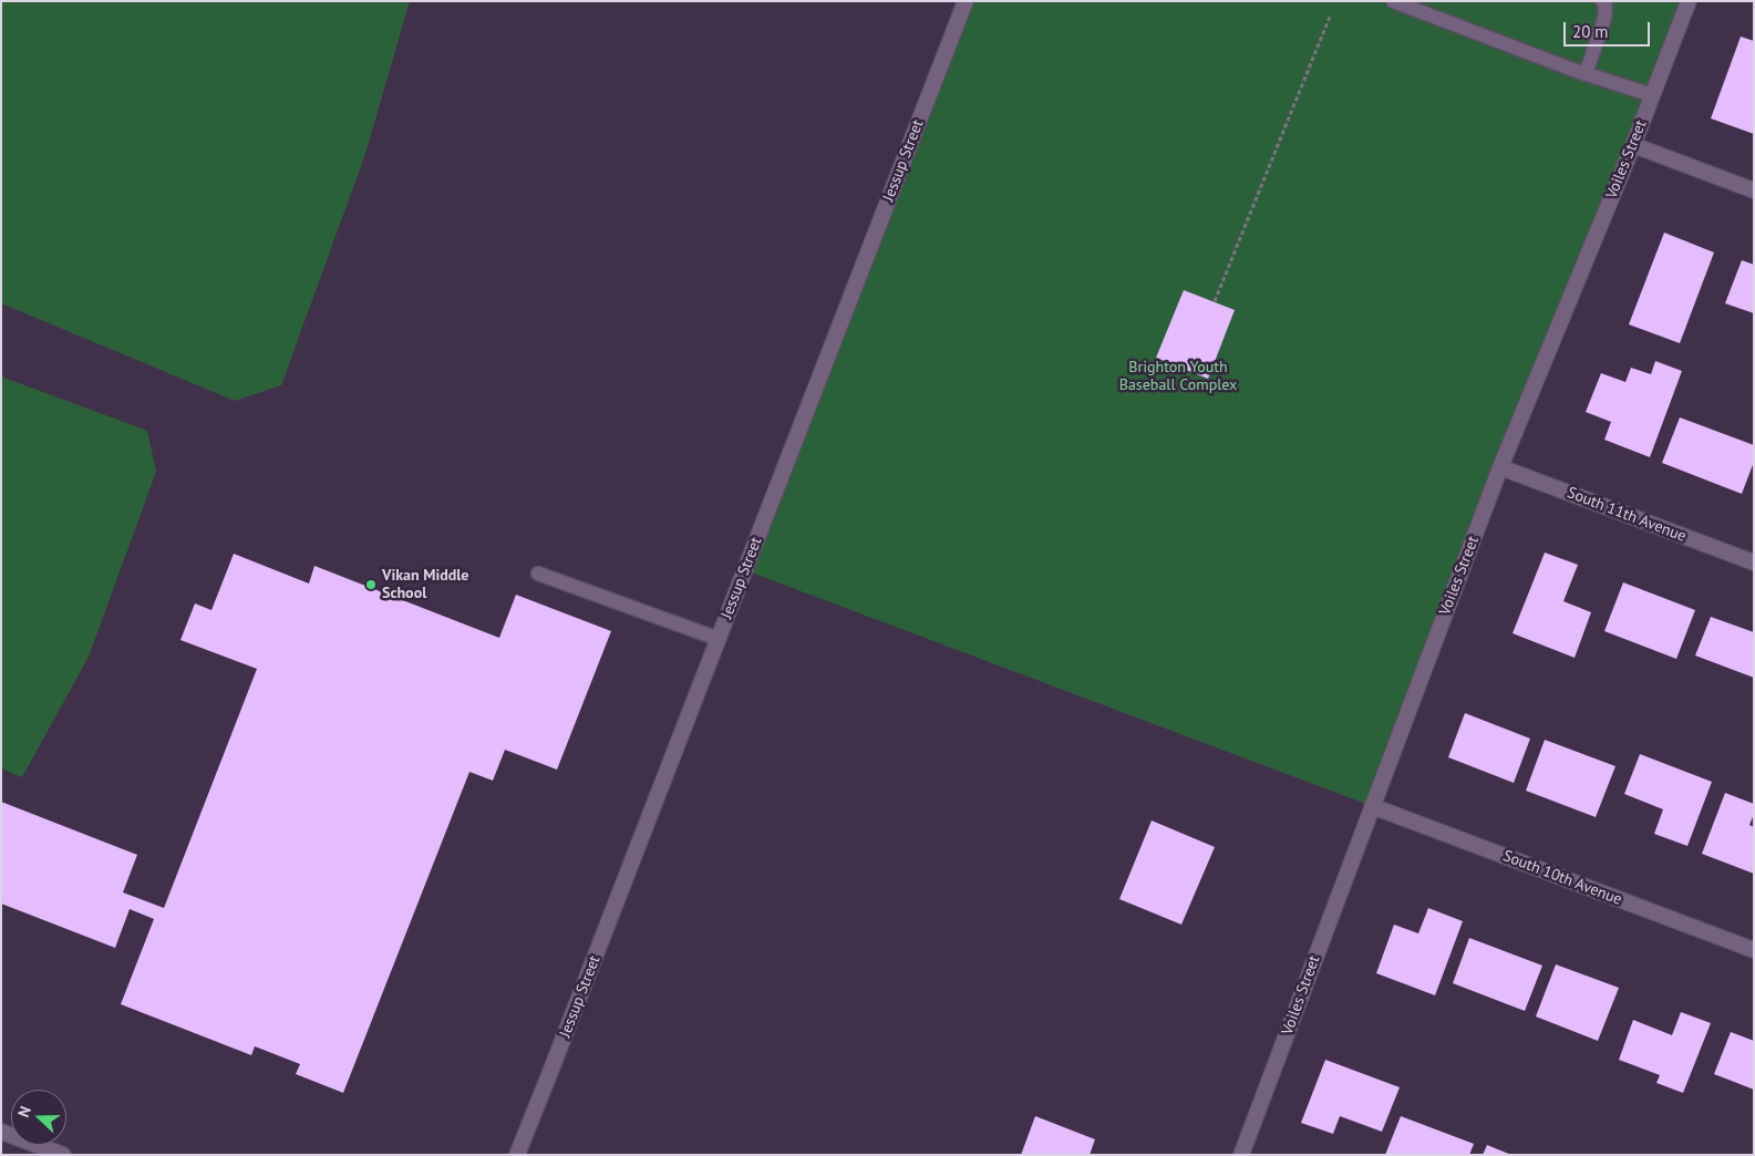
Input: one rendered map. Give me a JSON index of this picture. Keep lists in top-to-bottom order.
{
  "streets": {
    "street": [
      "Voiles Street",
      "Jessup Street",
      "South 11th Avenue",
      "South 10th Avenue"
    ]
  },
  "crossings": [
    ["Voiles Street", "South 11th Avenue"],
    ["Voiles Street", "South 10th Avenue"]
  ],
  "parks": ["Brighton Youth Baseball Complex"],
  "places": ["Vikan Middle School"],
  "scale_bar": "20 m",
  "north": "left"
}
